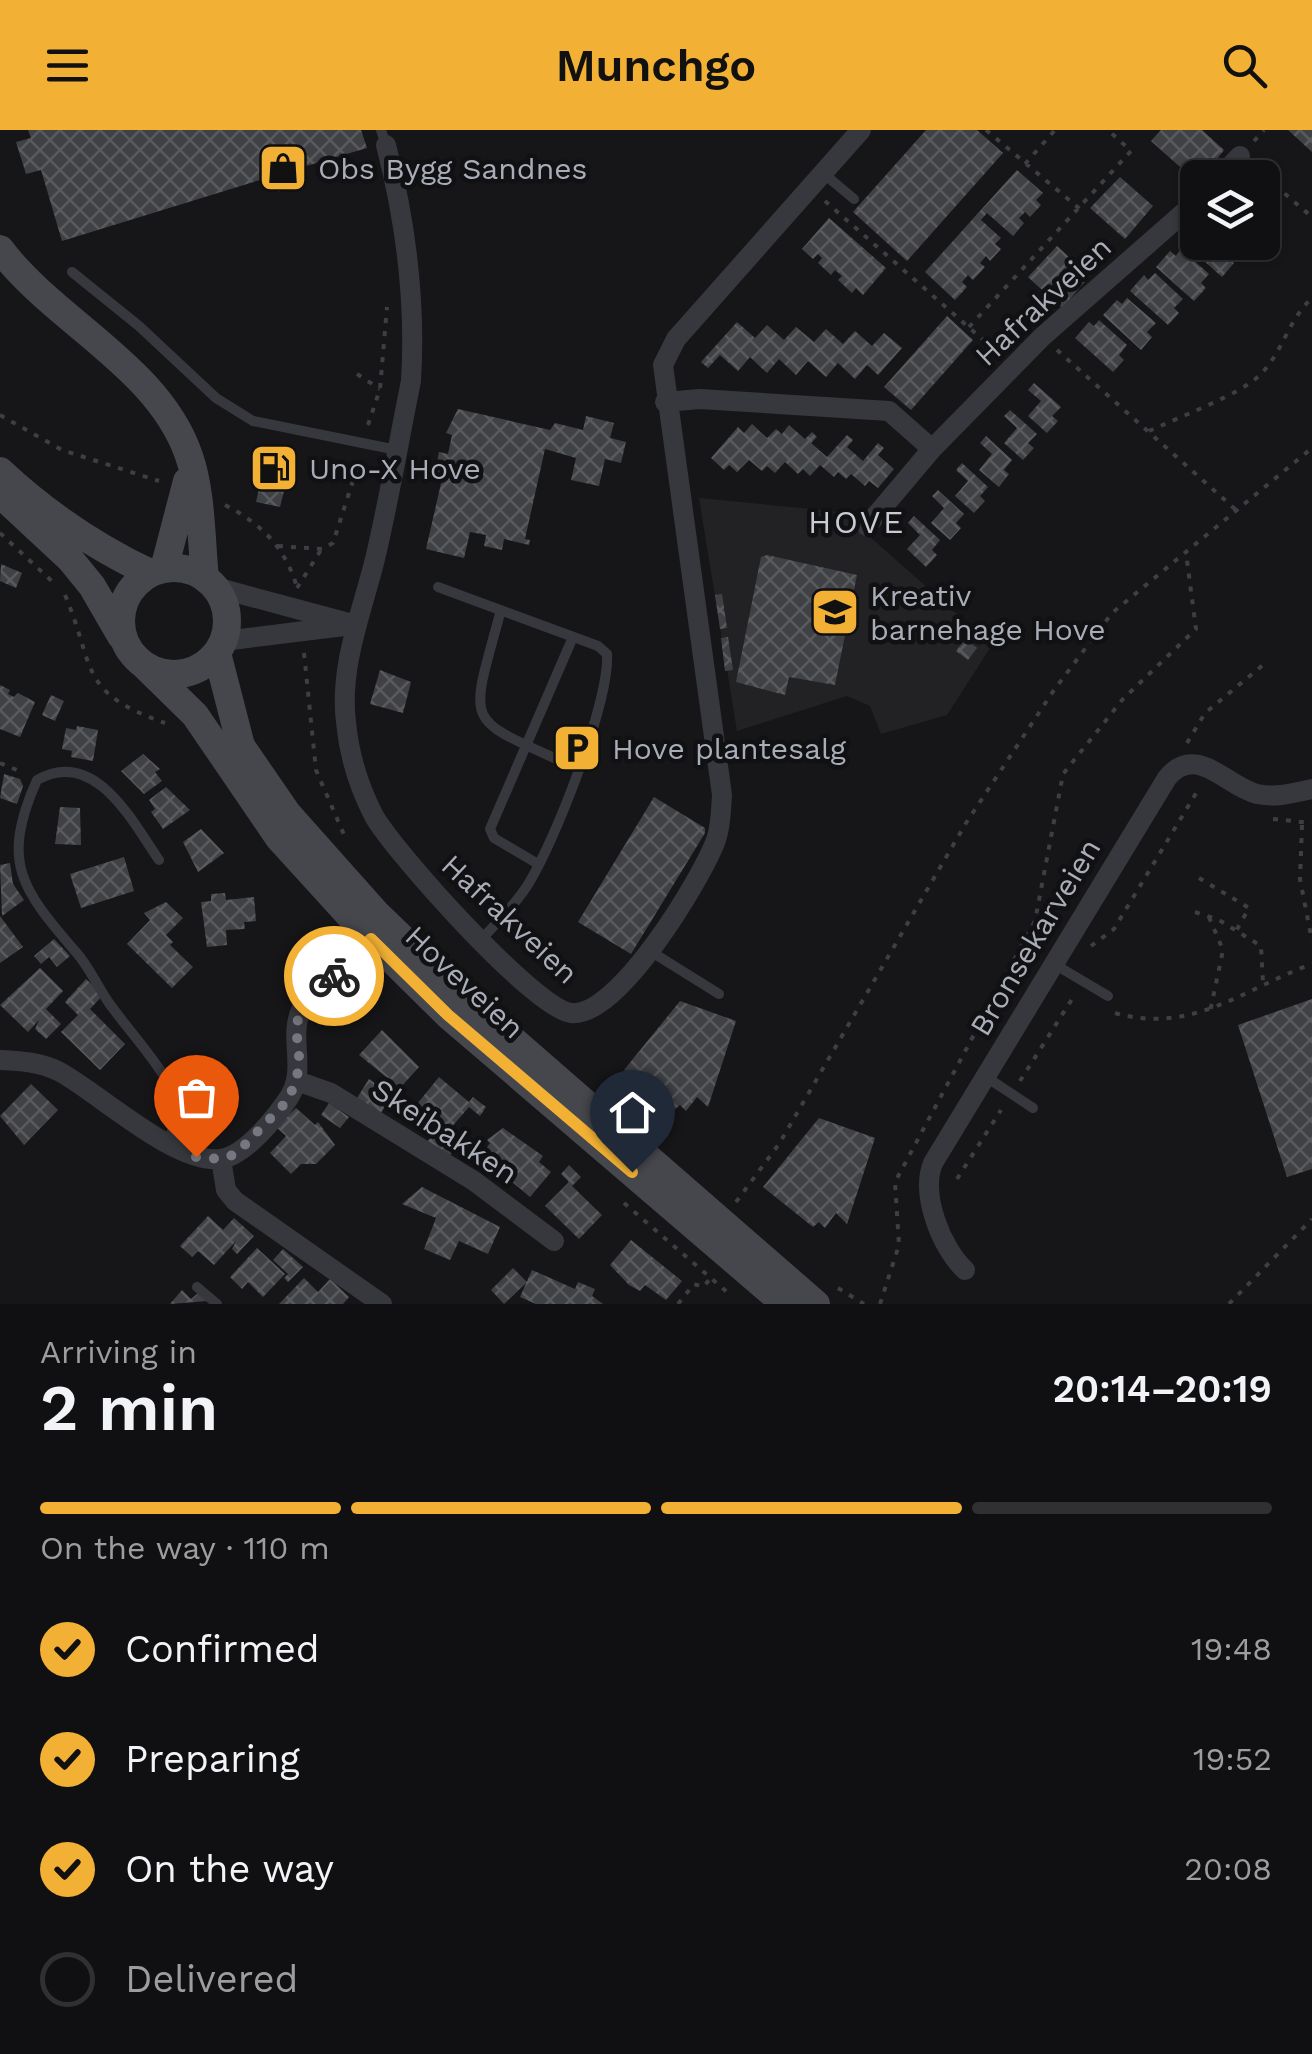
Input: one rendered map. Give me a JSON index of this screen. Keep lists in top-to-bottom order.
{
  "streets": {
    "main road": ["Hoveveien"],
    "street": ["Hafrakveien", "Bronsekarveien", "Skeibakken"]
  },
  "districts": ["HOVE"],
  "places": {
    "shop": ["Obs Bygg Sandnes"],
    "fuel station": ["Uno-X Hove"],
    "school or university": ["Kreativ barnehage Hove"],
    "parking": ["Hove plantesalg"]
  },
  "page": {
    "header": "Munchgo",
    "heading": ["2 min", "Arriving in", "20:14–20:19"],
    "bar": "On the way · 110 m",
    "list": [
      ["Confirmed", "19:48"],
      ["Preparing", "19:52"],
      ["On the way", "20:08"],
      "Delivered"
    ]
  }
}
